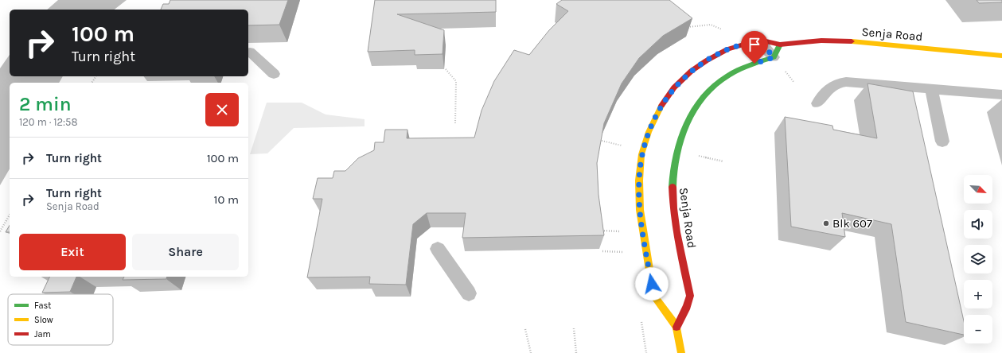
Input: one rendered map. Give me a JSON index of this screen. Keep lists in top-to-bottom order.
{
  "streets": {
    "street": ["Senja Road"]
  },
  "places": ["Blk 607"],
  "legend": ["Fast", "Slow", "Jam"],
  "north": "bottom right",
  "page": {
    "turn": ["100 m", "Turn right"],
    "heading": ["2 min", "120 m · 12:58"],
    "list": [
      {
        "name": "Turn right",
        "value": "100 m"
      },
      {
        "name": "Turn right",
        "note": "Senja Road",
        "value": "10 m"
      }
    ],
    "map_buttons": ["+", "−"],
    "buttons": ["Exit", "Share"]
  }
}
